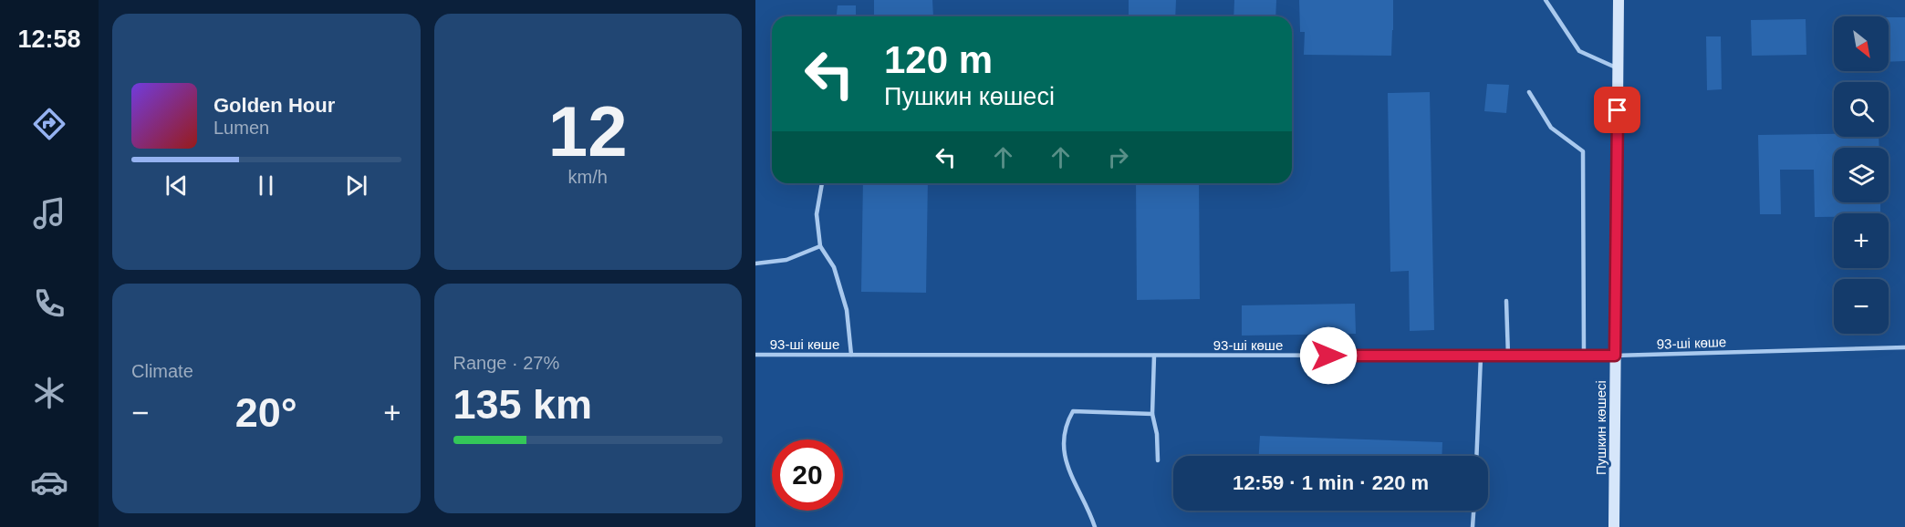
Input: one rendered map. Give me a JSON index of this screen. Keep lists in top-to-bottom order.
{
  "streets": {
    "main road": ["Пушкин көшесі"],
    "lane": ["93-ші көше"]
  },
  "crossings": [
    ["93-ші көше", "Пушкин көшесі"]
  ],
  "north": "bottom right",
  "page": {
    "tabs": "12:58",
    "tile": [
      ["12", "km/h"],
      "Climate",
      ["Range · 27%", "135 km"]
    ],
    "map_buttons": ["+", "−"],
    "turn": ["120 m", "Пушкин көшесі"],
    "song": ["Golden Hour", "Lumen"],
    "heat": ["−", "20°", "+"],
    "limit": "20",
    "trip": "12:59 · 1 min · 220 m"
  }
}
